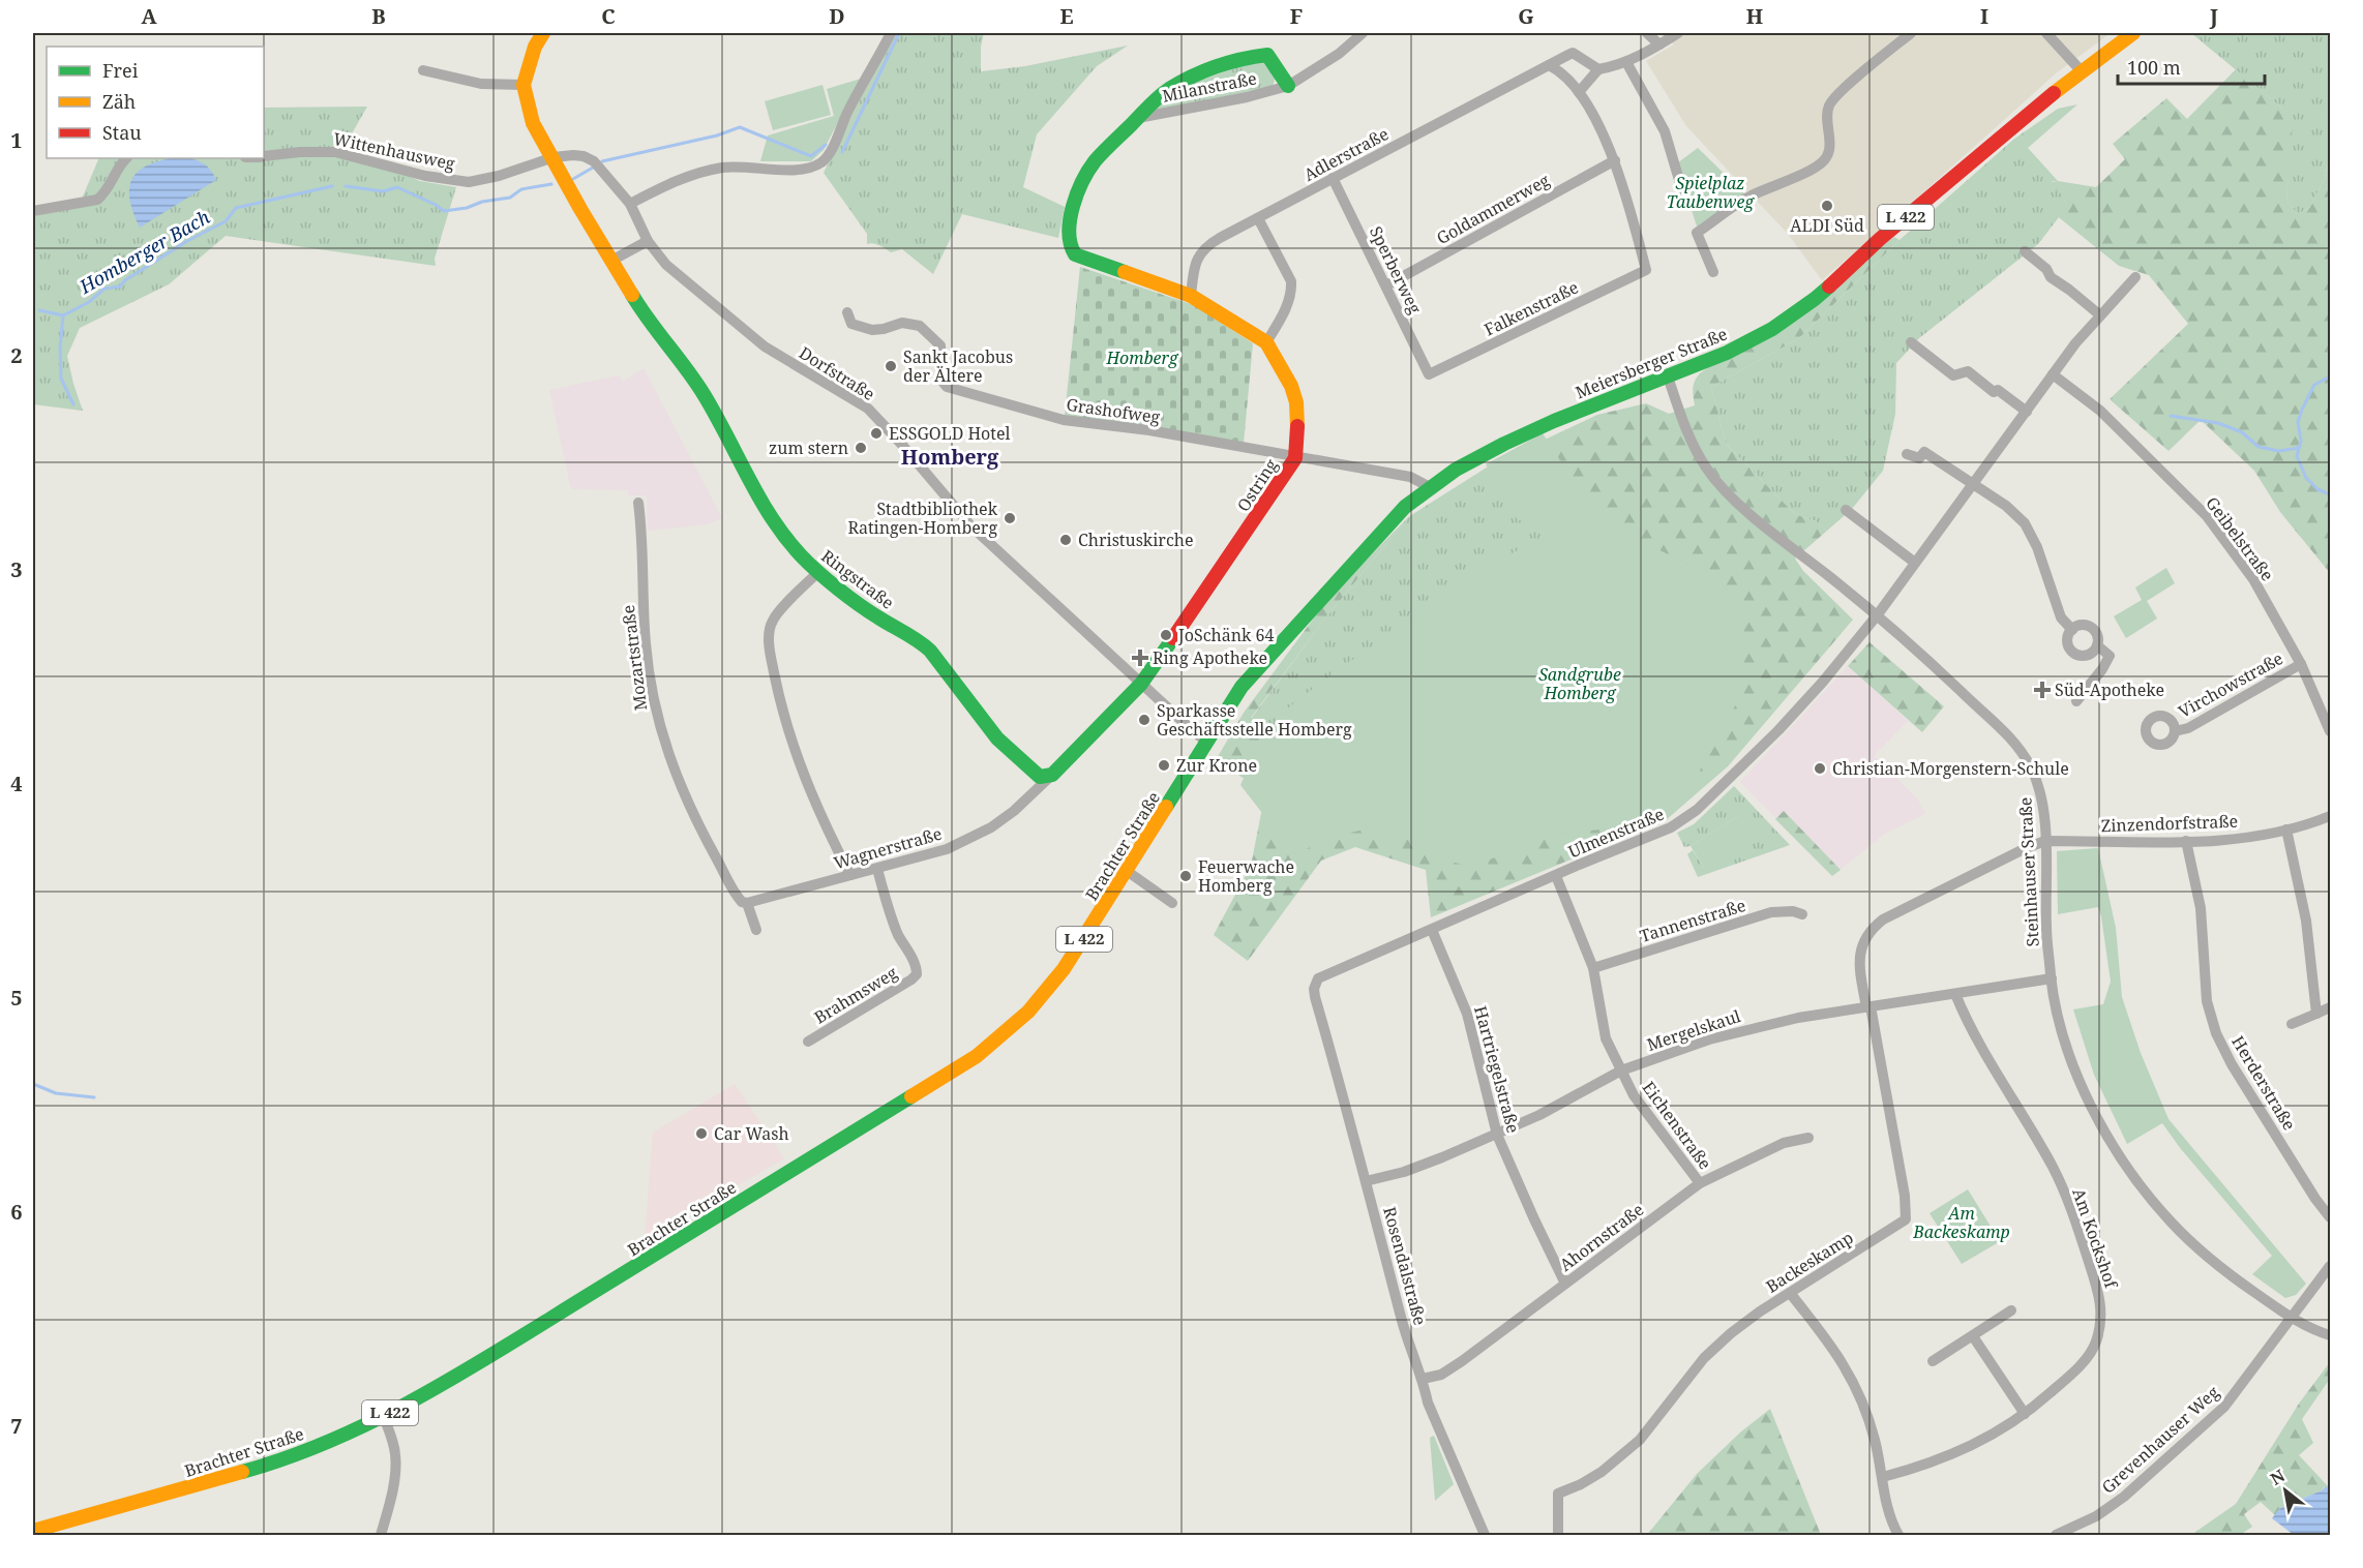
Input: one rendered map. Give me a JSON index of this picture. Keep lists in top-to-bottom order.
{
  "streets": {
    "main road": [
      "Milanstraße",
      "L 422",
      "Meiersberger Straße",
      "Ostring",
      "Ringstraße",
      "Brachter Straße"
    ],
    "street": [
      "Wittenhausweg",
      "Adlerstraße",
      "Goldammerweg",
      "Sperberweg",
      "Falkenstraße",
      "Dorfstraße",
      "Grashofweg",
      "Geibelstraße",
      "Mozartstraße",
      "Virchowstraße",
      "Zinzendorfstraße",
      "Ulmenstraße",
      "Wagnerstraße",
      "Steinhauser Straße",
      "Tannenstraße",
      "Brahmsweg",
      "Mergelskaul",
      "Hartriegelstraße",
      "Herderstraße",
      "Eichenstraße",
      "Ahornstraße",
      "Am Kockshof",
      "Backeskamp",
      "Rosendalstraße",
      "Grevenhauser Weg"
    ]
  },
  "crossings": [
    ["Milanstraße", "Ostring"],
    ["Wittenhausweg", "Dorfstraße"],
    ["Wittenhausweg", "Ringstraße"],
    ["Adlerstraße", "Sperberweg"],
    ["Adlerstraße", "Ostring"],
    ["Goldammerweg", "Sperberweg"],
    ["Goldammerweg", "Falkenstraße"],
    ["Sperberweg", "Falkenstraße"],
    ["Meiersberger Straße", "Dorfstraße"],
    ["Meiersberger Straße", "Grashofweg"],
    ["Meiersberger Straße", "Brachter Straße"],
    ["Meiersberger Straße", "Steinhauser Straße"],
    ["Dorfstraße", "Ostring"],
    ["Dorfstraße", "Ringstraße"],
    ["Dorfstraße", "Brachter Straße"],
    ["Grashofweg", "Ostring"],
    ["Geibelstraße", "Virchowstraße"],
    ["Geibelstraße", "Ulmenstraße"],
    ["Ringstraße", "Wagnerstraße"],
    ["Mozartstraße", "Wagnerstraße"],
    ["Zinzendorfstraße", "Steinhauser Straße"],
    ["Zinzendorfstraße", "Herderstraße"],
    ["Ulmenstraße", "Steinhauser Straße"],
    ["Ulmenstraße", "Hartriegelstraße"],
    ["Ulmenstraße", "Eichenstraße"],
    ["Ulmenstraße", "Rosendalstraße"],
    ["Wagnerstraße", "Brahmsweg"],
    ["Steinhauser Straße", "Mergelskaul"],
    ["Steinhauser Straße", "Grevenhauser Weg"],
    ["Tannenstraße", "Eichenstraße"],
    ["Mergelskaul", "Hartriegelstraße"],
    ["Mergelskaul", "Eichenstraße"],
    ["Mergelskaul", "Am Kockshof"],
    ["Mergelskaul", "Backeskamp"],
    ["Mergelskaul", "Rosendalstraße"],
    ["Hartriegelstraße", "Ahornstraße"],
    ["Eichenstraße", "Ahornstraße"],
    ["Ahornstraße", "Rosendalstraße"]
  ],
  "districts": ["Homberg"],
  "water": ["Homberger Bach"],
  "parks": [
    "Spielplaz Taubenweg",
    "Homberg",
    "Sandgrube Homberg",
    "Am Backeskamp"
  ],
  "places": {
    "other": [
      "ALDI Süd",
      "Sankt Jacobus der Ältere",
      "ESSGOLD Hotel",
      "zum stern",
      "Stadtbibliothek Ratingen-Homberg",
      "Christuskirche",
      "JoSchänk 64",
      "Sparkasse Geschäftsstelle Homberg",
      "Zur Krone",
      "Christian-Morgenstern-Schule",
      "Feuerwache Homberg",
      "Car Wash"
    ],
    "health": ["Ring Apotheke", "Süd-Apotheke"]
  },
  "legend": ["Frei", "Zäh", "Stau"],
  "scale_bar": "100 m",
  "north": "top left",
  "grid": {
    "columns": [
      "A",
      "B",
      "C",
      "D",
      "E",
      "F",
      "G",
      "H",
      "I",
      "J"
    ],
    "rows": [
      "1",
      "2",
      "3",
      "4",
      "5",
      "6",
      "7"
    ]
  }
}
